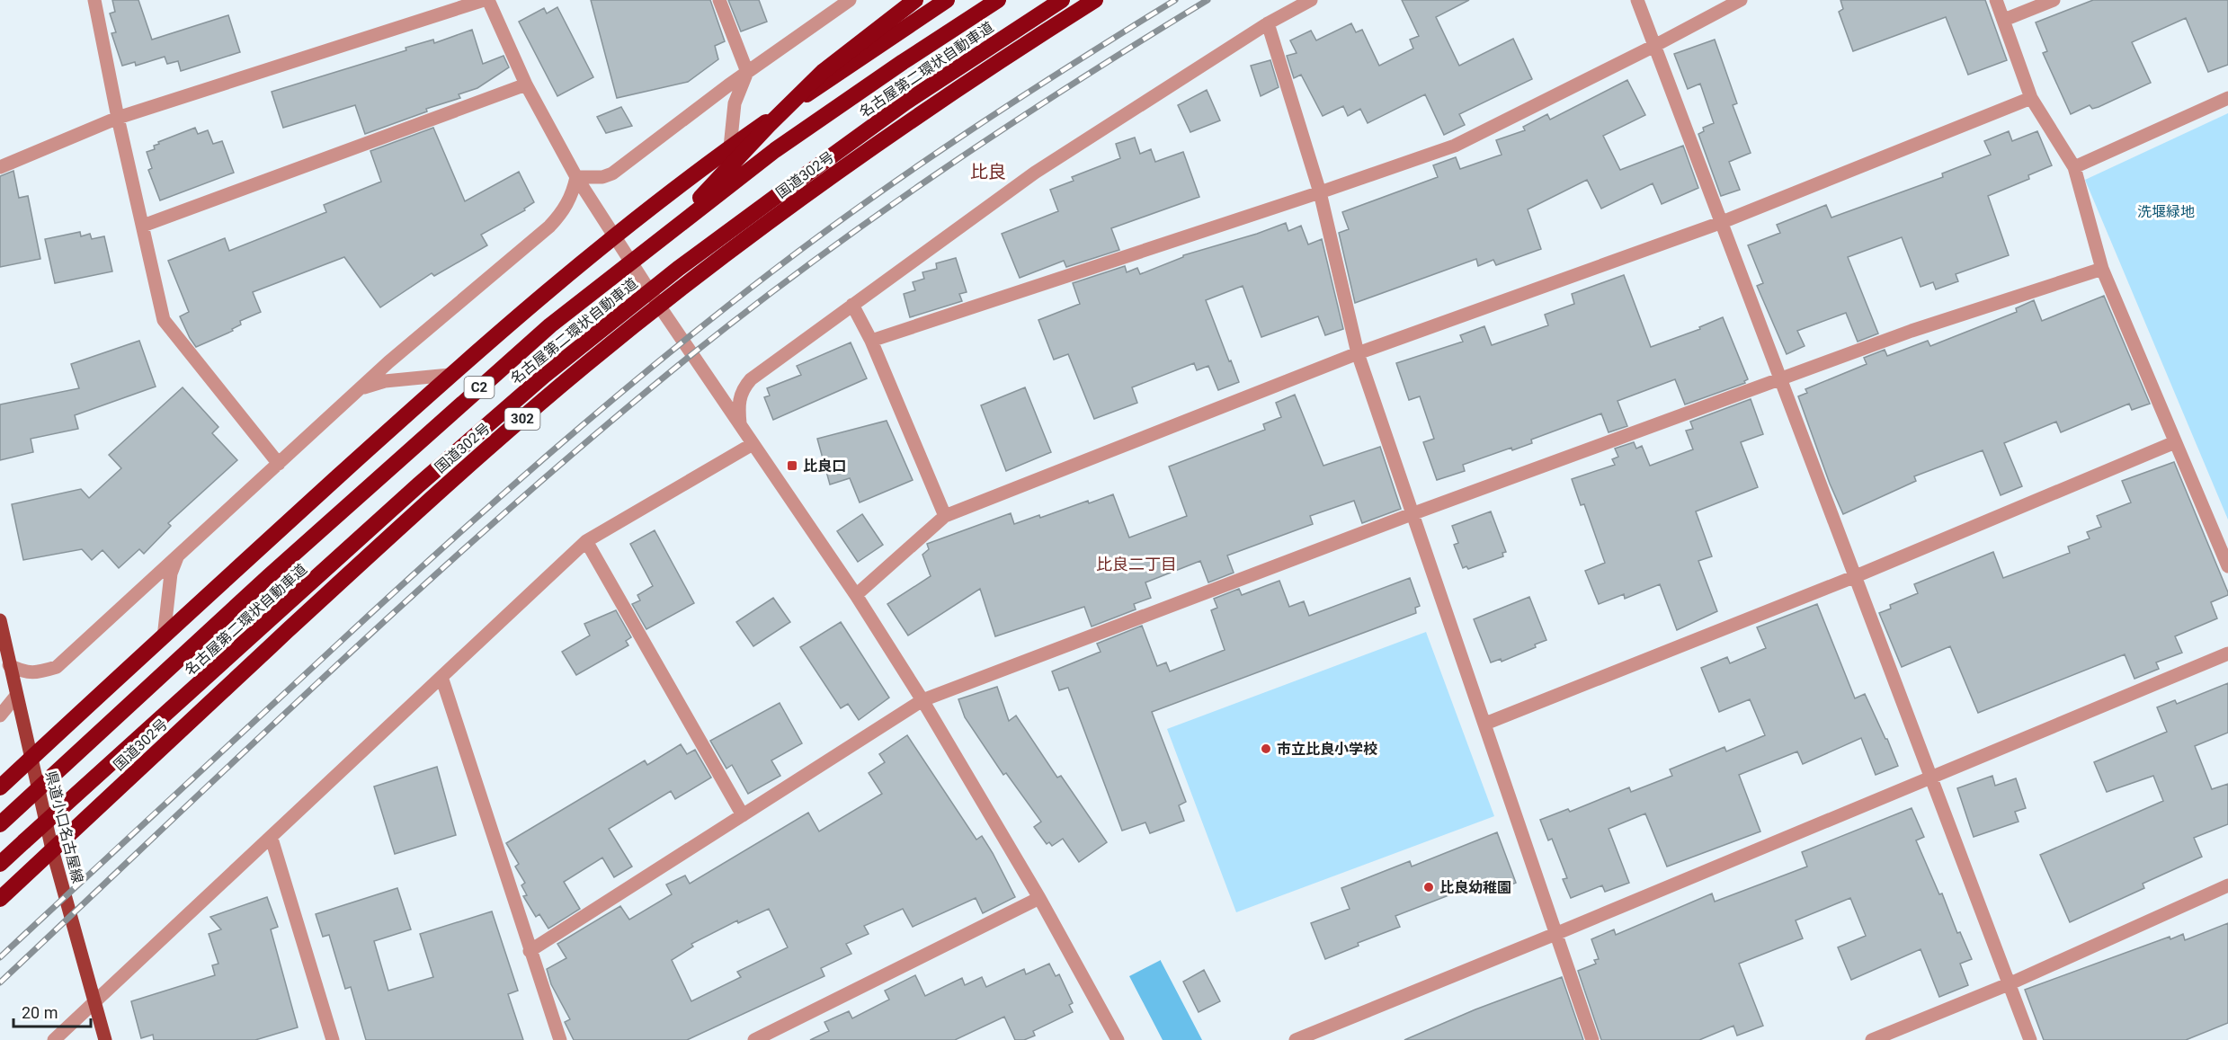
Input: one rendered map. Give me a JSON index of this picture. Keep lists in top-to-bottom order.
{
  "streets": {
    "highway": [
      "名古屋第二環状自動車道",
      "国道302号",
      "C2",
      "302"
    ],
    "main road": ["県道小口名古屋線"]
  },
  "crossings": [
    ["国道302号", "県道小口名古屋線"]
  ],
  "districts": ["比良", "比良二丁目"],
  "parks": ["洗堰緑地"],
  "places": {
    "transit": ["比良口"],
    "other": ["市立比良小学校", "比良幼稚園"]
  },
  "scale_bar": "20 m"
}
